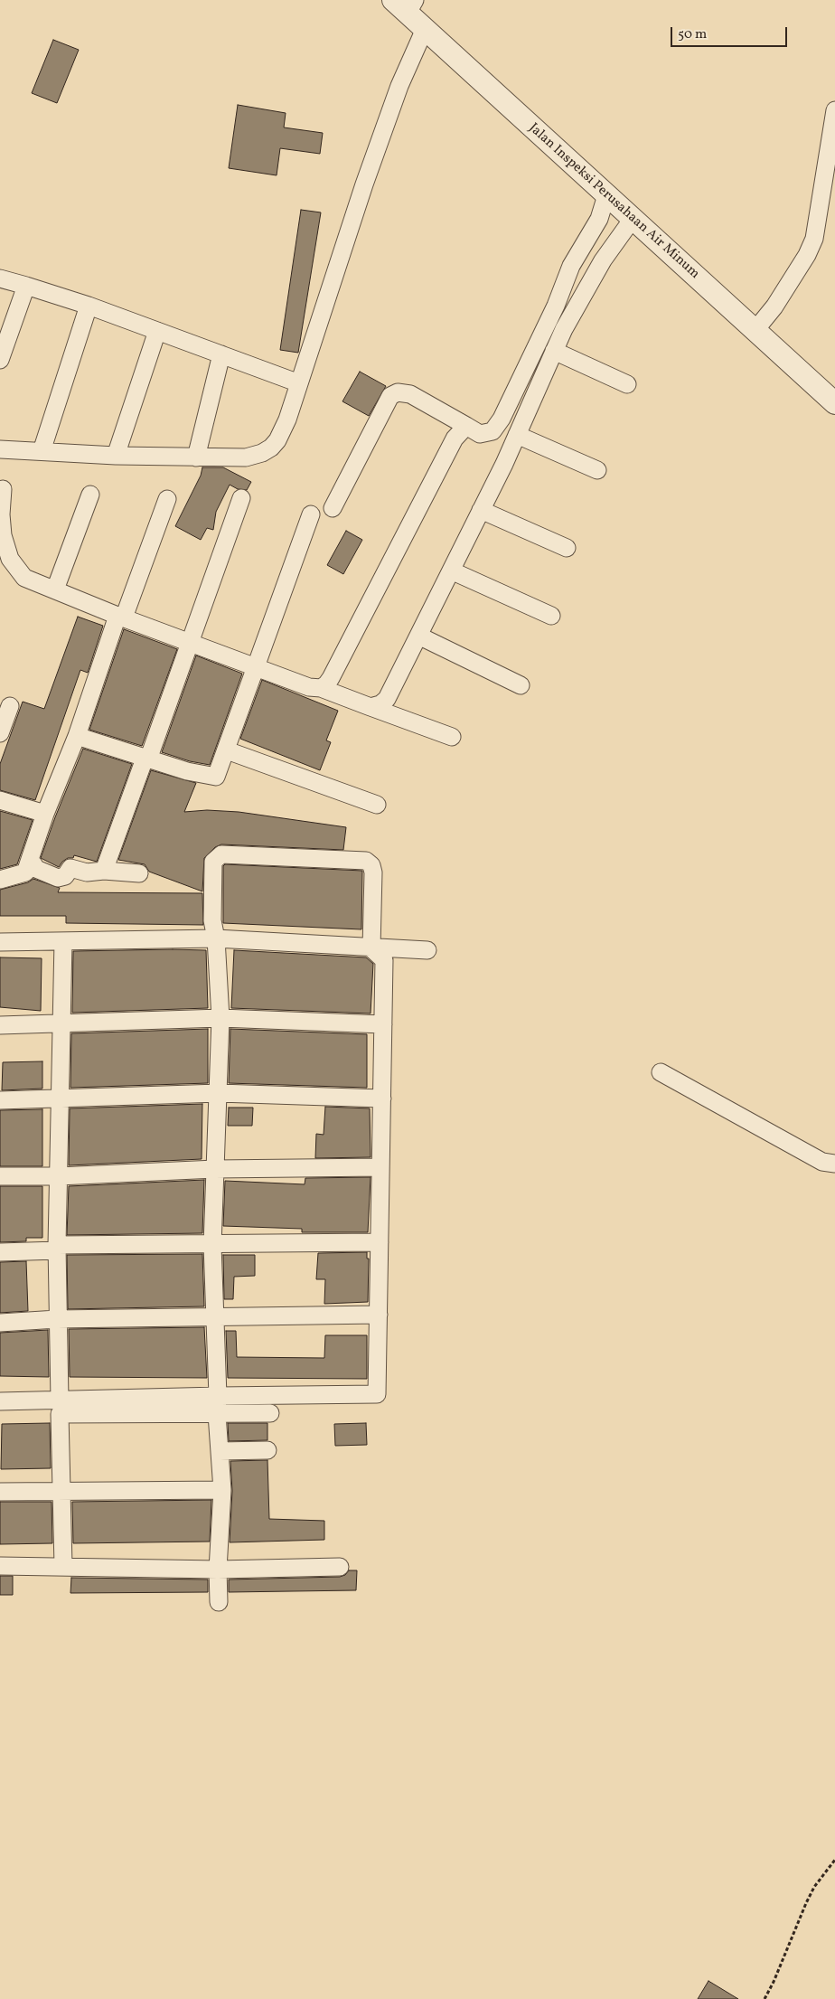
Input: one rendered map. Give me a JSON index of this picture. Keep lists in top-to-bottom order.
{
  "streets": {
    "street": ["Jalan Inspeksi Perusahaan Air Minum"]
  },
  "scale_bar": "50 m"
}
